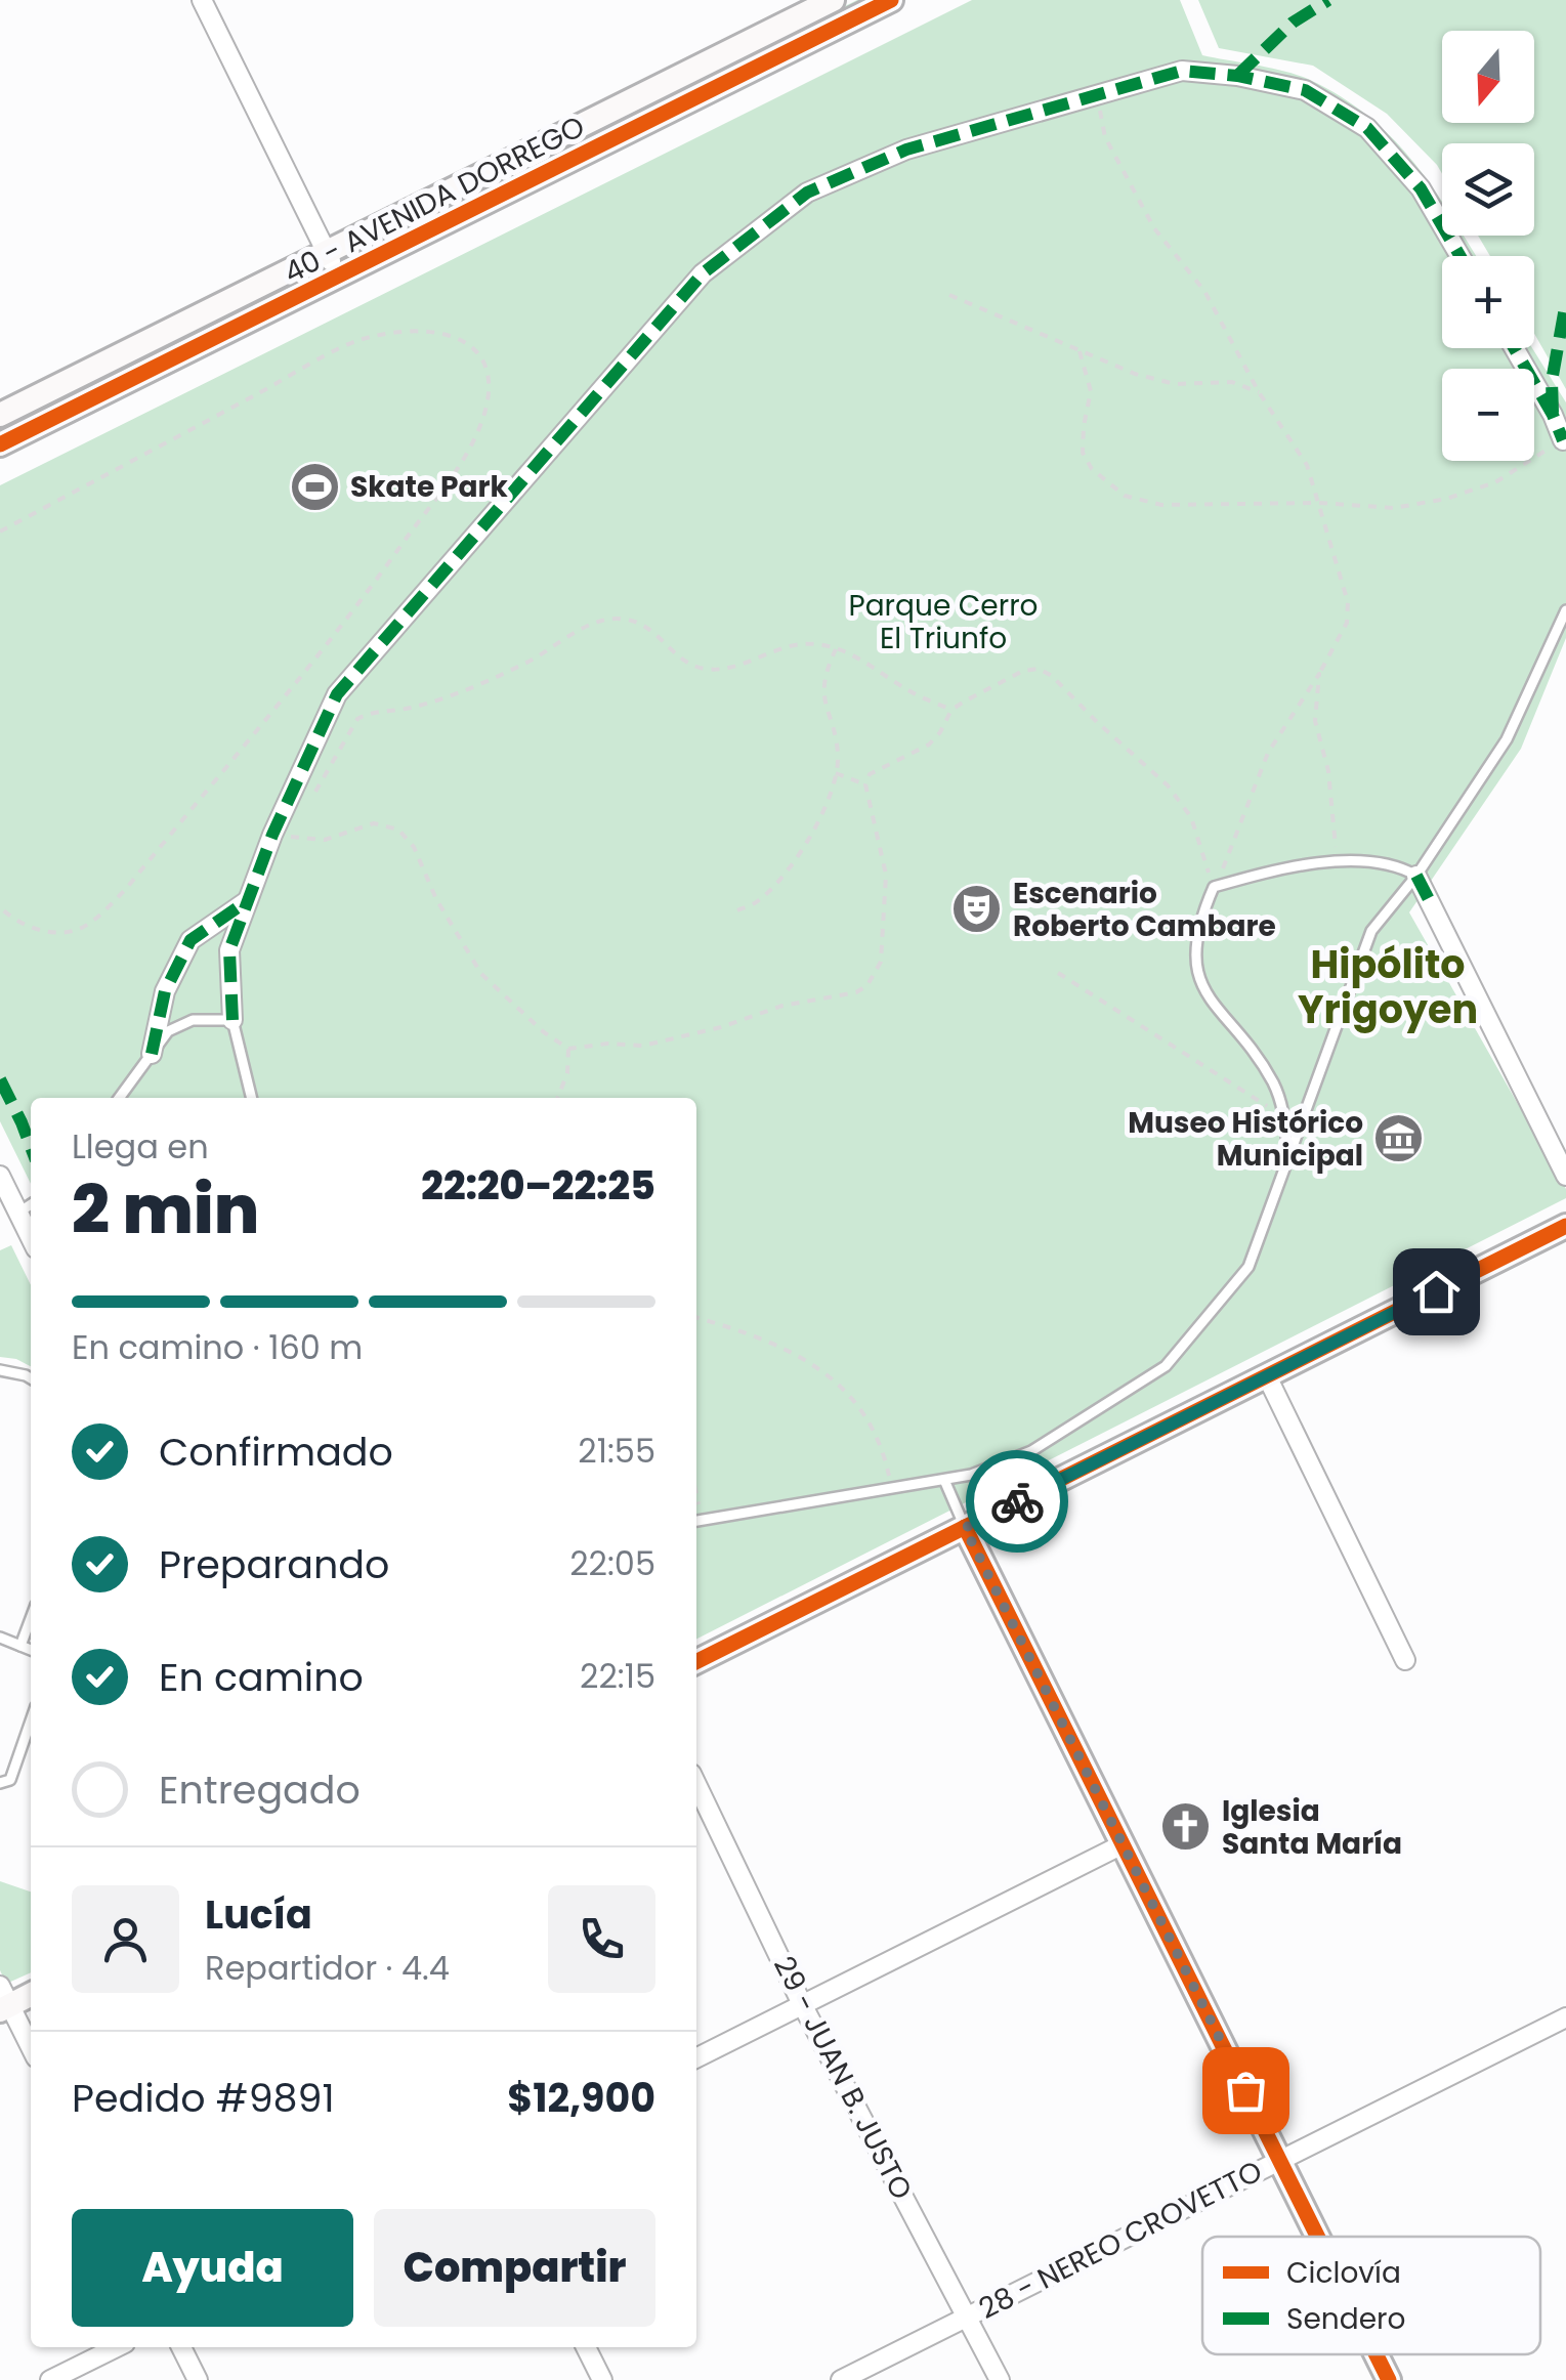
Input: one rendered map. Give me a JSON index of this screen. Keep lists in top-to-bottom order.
{
  "streets": {
    "street": ["40 - AVENIDA DORREGO", "29 - JUAN B. JUSTO", "28 - NEREO CROVETTO"]
  },
  "crossings": [
    ["29 - JUAN B. JUSTO", "28 - NEREO CROVETTO"]
  ],
  "districts": ["Hipólito Yrigoyen"],
  "parks": ["Parque Cerro El Triunfo"],
  "places": {
    "sports": ["Skate Park"],
    "theatre": ["Escenario Roberto Cambare"],
    "museum": ["Museo Histórico Municipal"],
    "church": ["Iglesia Santa María"]
  },
  "legend": ["Ciclovía", "Sendero"],
  "north": "bottom",
  "page": {
    "map_buttons": ["+", "−"],
    "heading": ["2 min", "Llega en", "22:20–22:25"],
    "panel": [
      "Lucía",
      "Repartidor · 4.4",
      "Pedido #9891",
      "$12,900"
    ],
    "bar": "En camino · 160 m",
    "list": [
      ["Confirmado", "21:55"],
      ["Preparando", "22:05"],
      ["En camino", "22:15"],
      "Entregado"
    ],
    "buttons": ["Ayuda", "Compartir"]
  }
}
